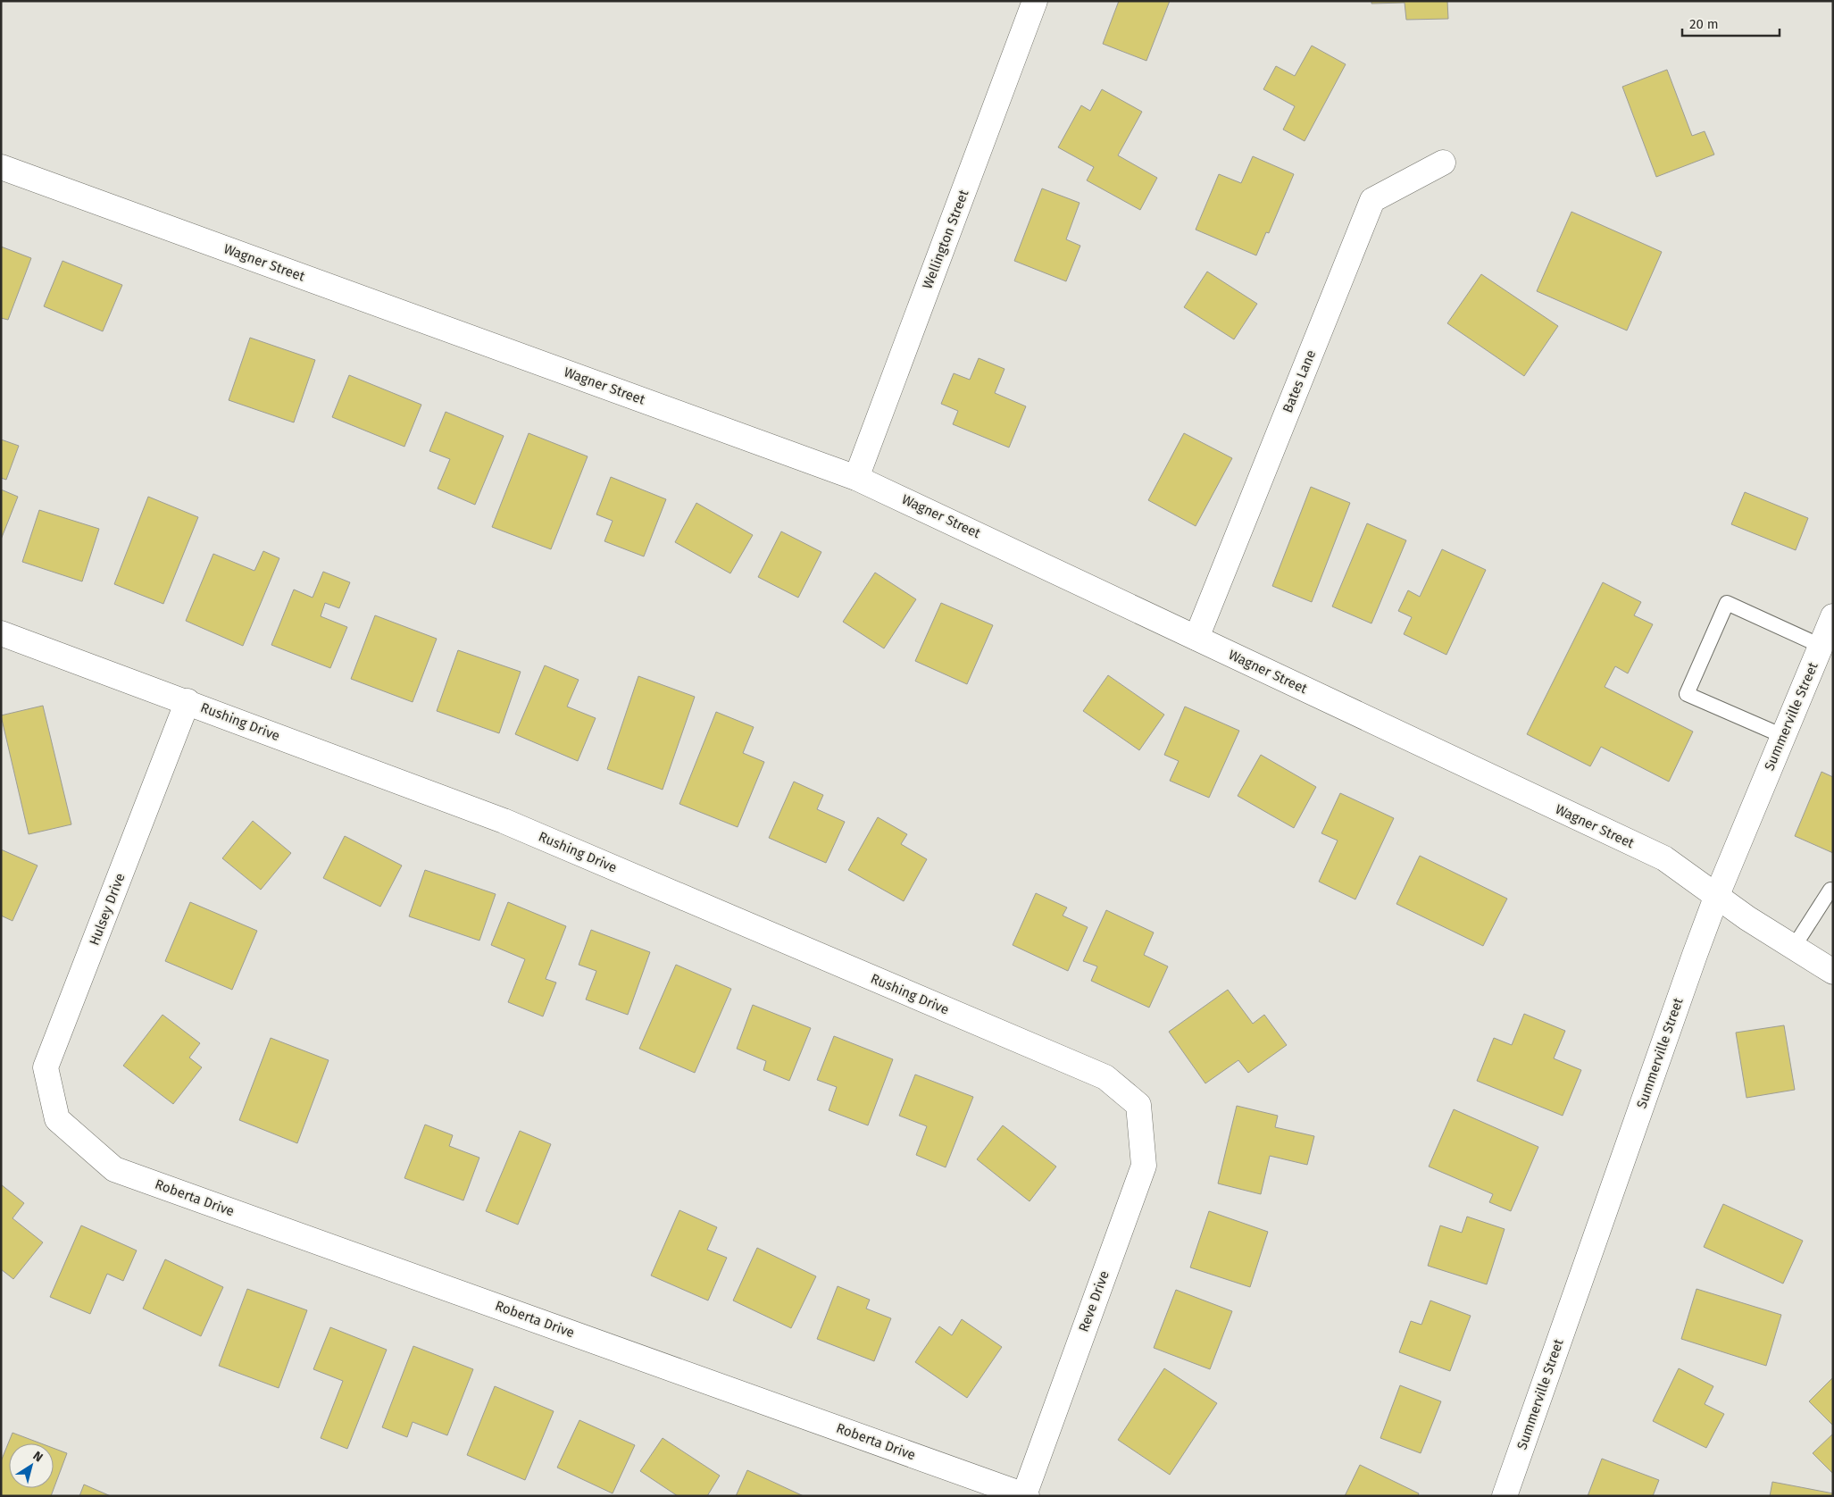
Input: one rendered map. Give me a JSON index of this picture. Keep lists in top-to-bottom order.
{
  "streets": {
    "street": [
      "Wellington Street",
      "Wagner Street",
      "Bates Lane",
      "Summerville Street",
      "Rushing Drive",
      "Hulsey Drive",
      "Roberta Drive",
      "Reve Drive"
    ]
  },
  "crossings": [
    ["Wellington Street", "Wagner Street"],
    ["Wagner Street", "Bates Lane"],
    ["Wagner Street", "Summerville Street"],
    ["Rushing Drive", "Hulsey Drive"],
    ["Rushing Drive", "Reve Drive"],
    ["Hulsey Drive", "Roberta Drive"],
    ["Roberta Drive", "Reve Drive"]
  ],
  "scale_bar": "20 m",
  "north": "top right"
}
